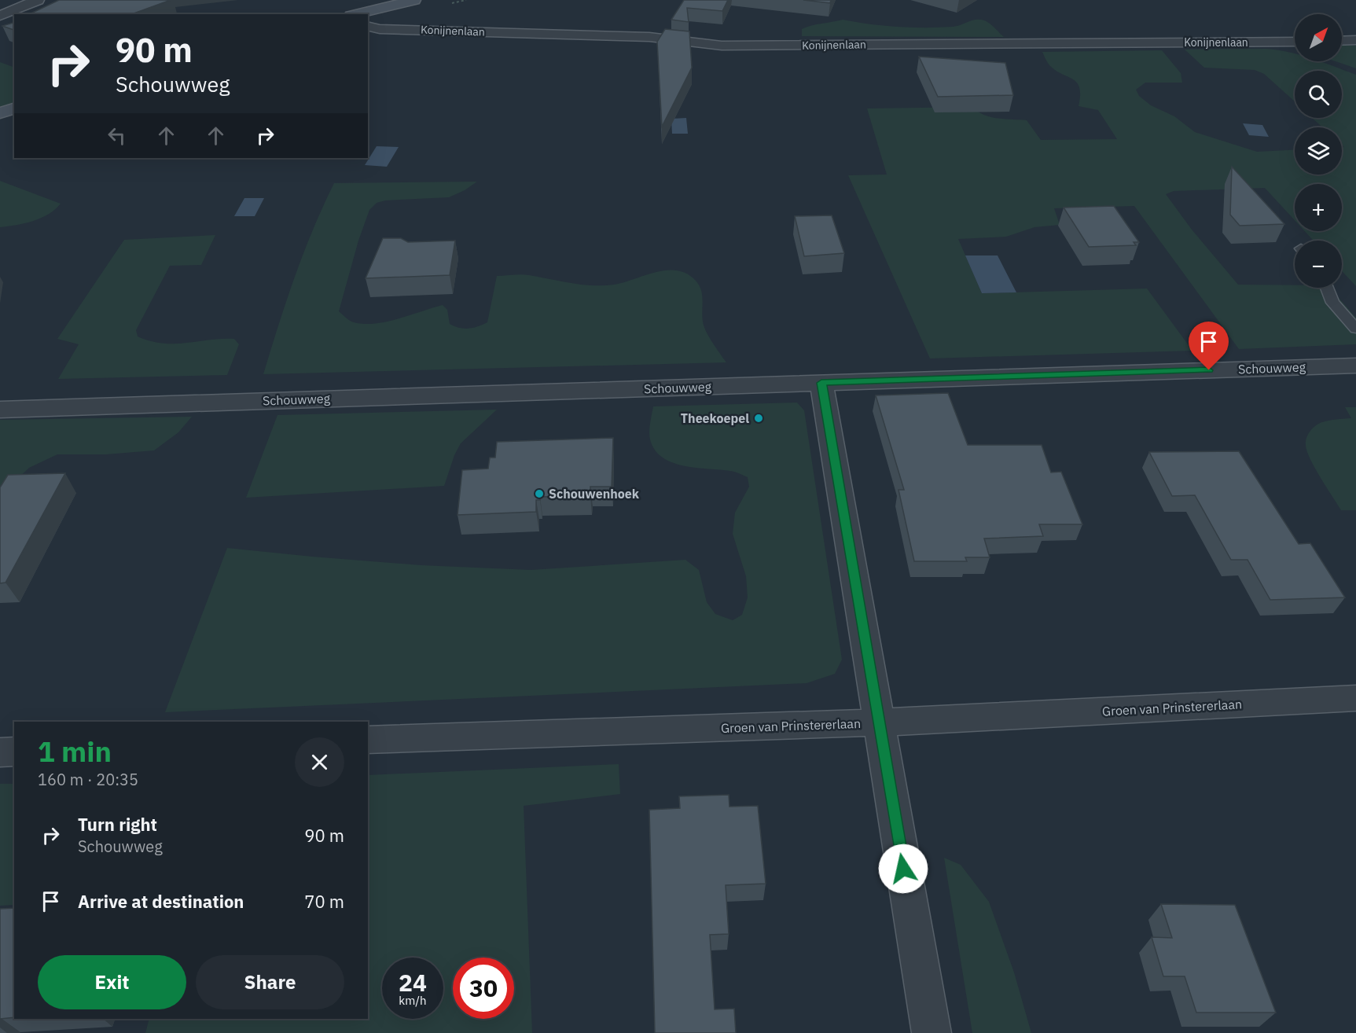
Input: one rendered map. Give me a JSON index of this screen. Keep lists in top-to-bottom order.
{
  "streets": {
    "street": ["Konijnenlaan", "Schouwweg", "Groen van Prinstererlaan"]
  },
  "places": ["Theekoepel", "Schouwenhoek"],
  "north": "top right",
  "page": {
    "map_buttons": ["+", "−"],
    "turn": ["90 m", "Schouwweg"],
    "heading": ["1 min", "160 m · 20:35"],
    "list": [
      {
        "name": "Turn right",
        "note": "Schouwweg",
        "value": "90 m"
      },
      {
        "name": "Arrive at destination",
        "value": "70 m"
      }
    ],
    "buttons": ["Exit", "Share"],
    "speed": "24 km/h",
    "limit": "30"
  }
}
